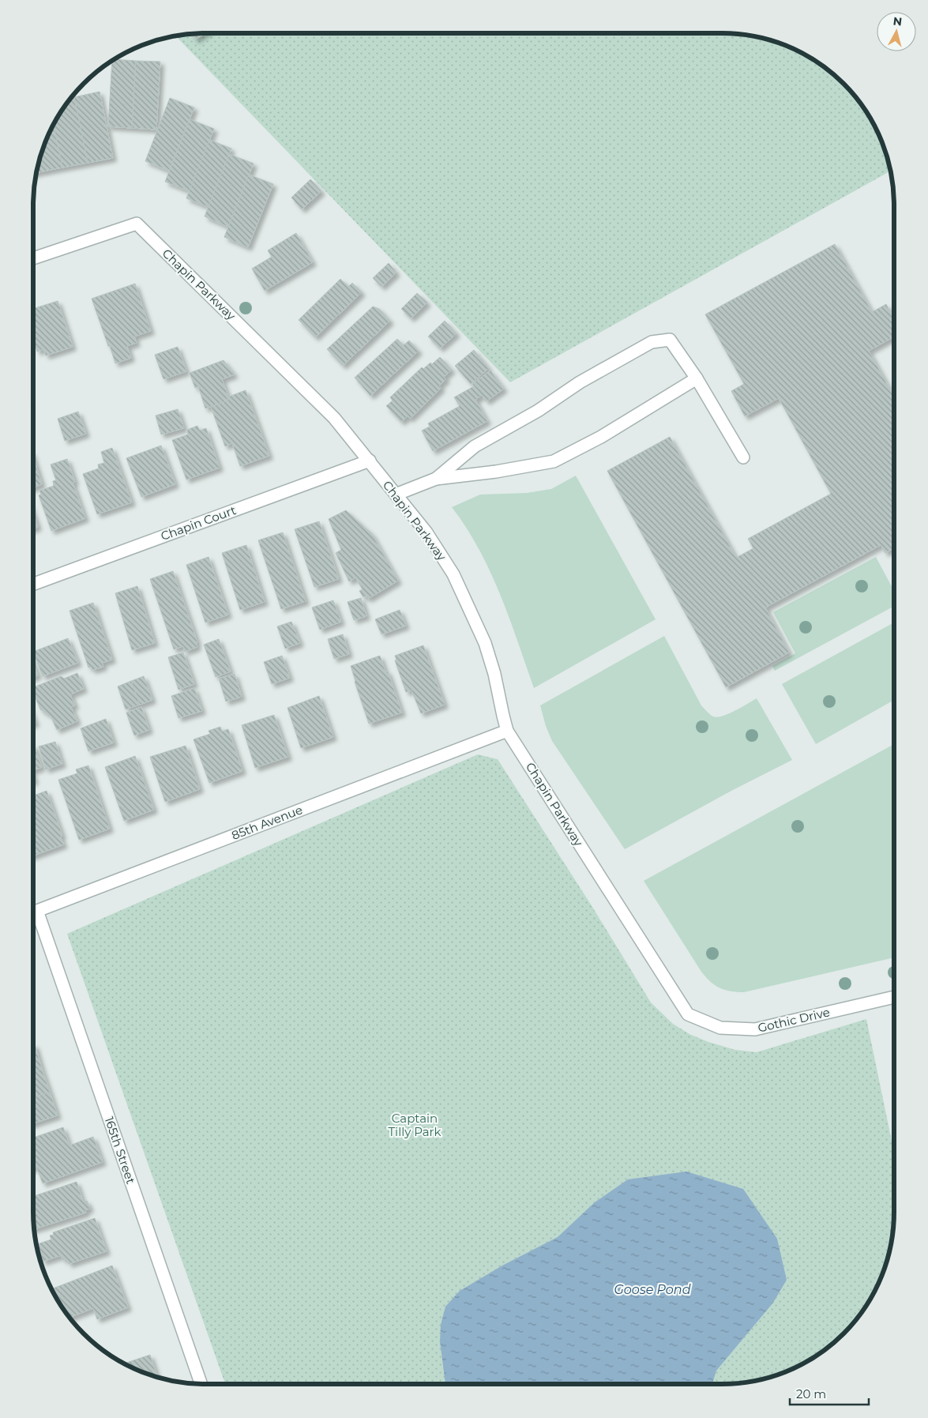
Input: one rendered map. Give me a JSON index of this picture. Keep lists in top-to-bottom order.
{
  "streets": {
    "street": [
      "Chapin Parkway",
      "Chapin Court",
      "85th Avenue",
      "Gothic Drive",
      "165th Street"
    ]
  },
  "crossings": [
    ["Chapin Parkway", "Chapin Court"],
    ["Chapin Parkway", "85th Avenue"],
    ["Chapin Parkway", "Gothic Drive"]
  ],
  "water": ["Goose Pond"],
  "parks": ["Captain Tilly Park"],
  "scale_bar": "20 m",
  "north": "top"
}
